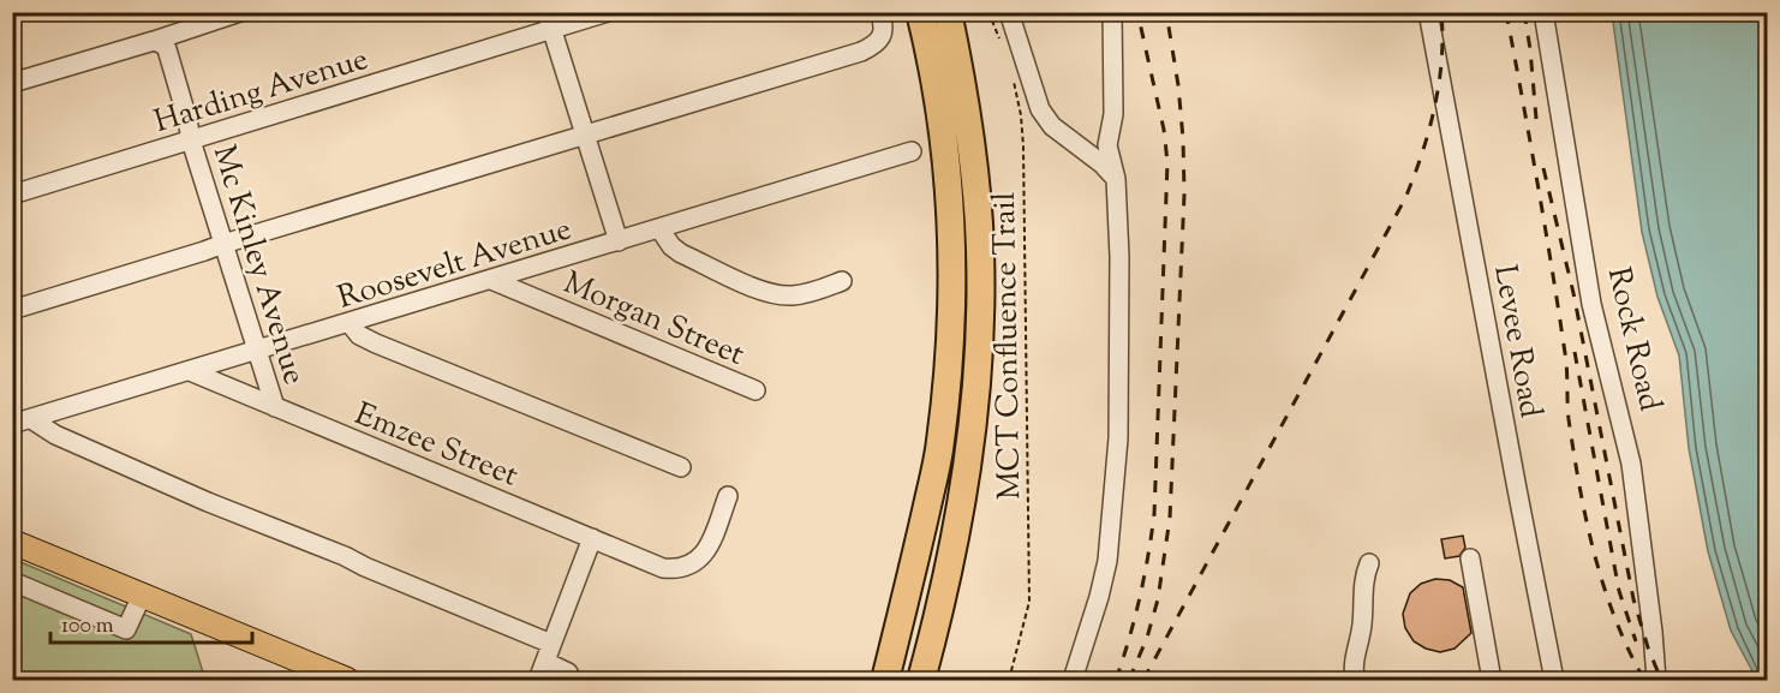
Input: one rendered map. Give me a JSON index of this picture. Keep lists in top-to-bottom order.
{
  "streets": {
    "street": [
      "Harding Avenue",
      "Roosevelt Avenue",
      "Mc Kinley Avenue",
      "Morgan Street",
      "Rock Road",
      "Levee Road",
      "Emzee Street"
    ],
    "path": ["MCT Confluence Trail"]
  },
  "crossings": [
    ["Harding Avenue", "Mc Kinley Avenue"],
    ["Roosevelt Avenue", "Mc Kinley Avenue"],
    ["Roosevelt Avenue", "Morgan Street"],
    ["Roosevelt Avenue", "Emzee Street"],
    ["Mc Kinley Avenue", "Emzee Street"]
  ],
  "scale_bar": "100 m"
}
